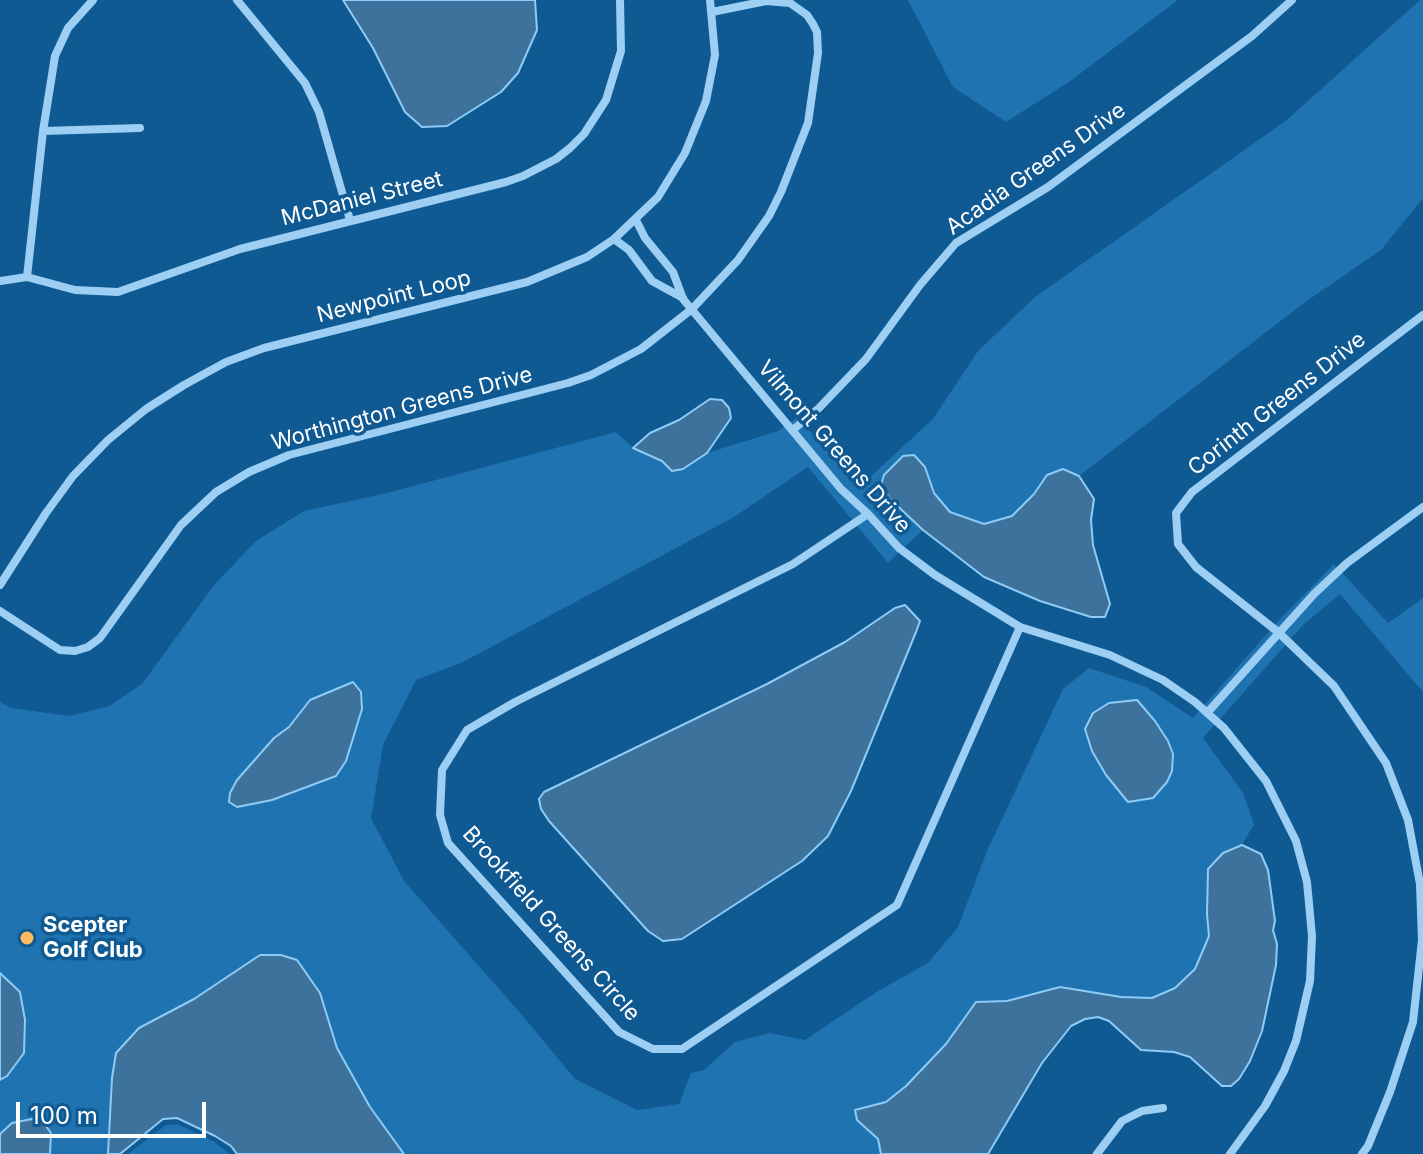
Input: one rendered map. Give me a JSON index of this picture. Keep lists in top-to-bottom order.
{
  "streets": {
    "street": [
      "Acadia Greens Drive",
      "McDaniel Street",
      "Newpoint Loop",
      "Corinth Greens Drive",
      "Worthington Greens Drive",
      "Vilmont Greens Drive",
      "Brookfield Greens Circle"
    ]
  },
  "crossings": [
    ["Acadia Greens Drive", "Vilmont Greens Drive"],
    ["Newpoint Loop", "Worthington Greens Drive"],
    ["Worthington Greens Drive", "Vilmont Greens Drive"],
    ["Vilmont Greens Drive", "Brookfield Greens Circle"]
  ],
  "places": ["Scepter Golf Club"],
  "scale_bar": "100 m"
}
